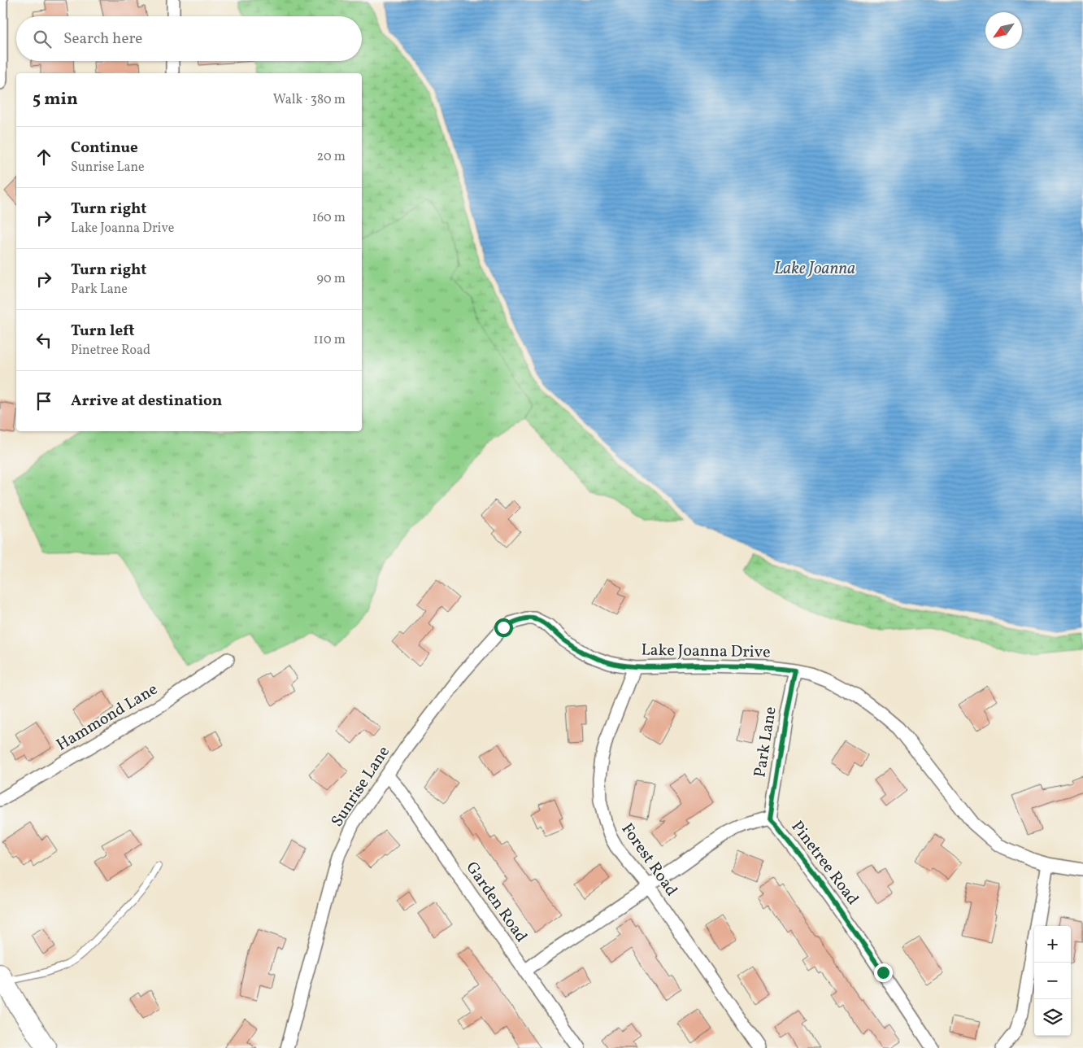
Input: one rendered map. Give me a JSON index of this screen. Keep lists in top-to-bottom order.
{
  "streets": {
    "street": [
      "Lake Joanna Drive",
      "Hammond Lane",
      "Park Lane",
      "Sunrise Lane",
      "Forest Road",
      "Pinetree Road",
      "Garden Road"
    ]
  },
  "crossings": [
    ["Lake Joanna Drive", "Park Lane"],
    ["Lake Joanna Drive", "Sunrise Lane"],
    ["Lake Joanna Drive", "Forest Road"],
    ["Park Lane", "Pinetree Road"],
    ["Sunrise Lane", "Garden Road"],
    ["Forest Road", "Pinetree Road"],
    ["Pinetree Road", "Garden Road"]
  ],
  "water": ["Lake Joanna"],
  "north": "bottom left",
  "page": {
    "search": "Search here",
    "heading": ["5 min", "Walk · 380 m"],
    "list": [
      ["Continue", "Sunrise Lane", "20 m"],
      ["Turn right", "Lake Joanna Drive", "160 m"],
      ["Turn right", "Park Lane", "90 m"],
      ["Turn left", "Pinetree Road", "110 m"],
      "Arrive at destination"
    ],
    "map_buttons": ["+", "−"]
  }
}
